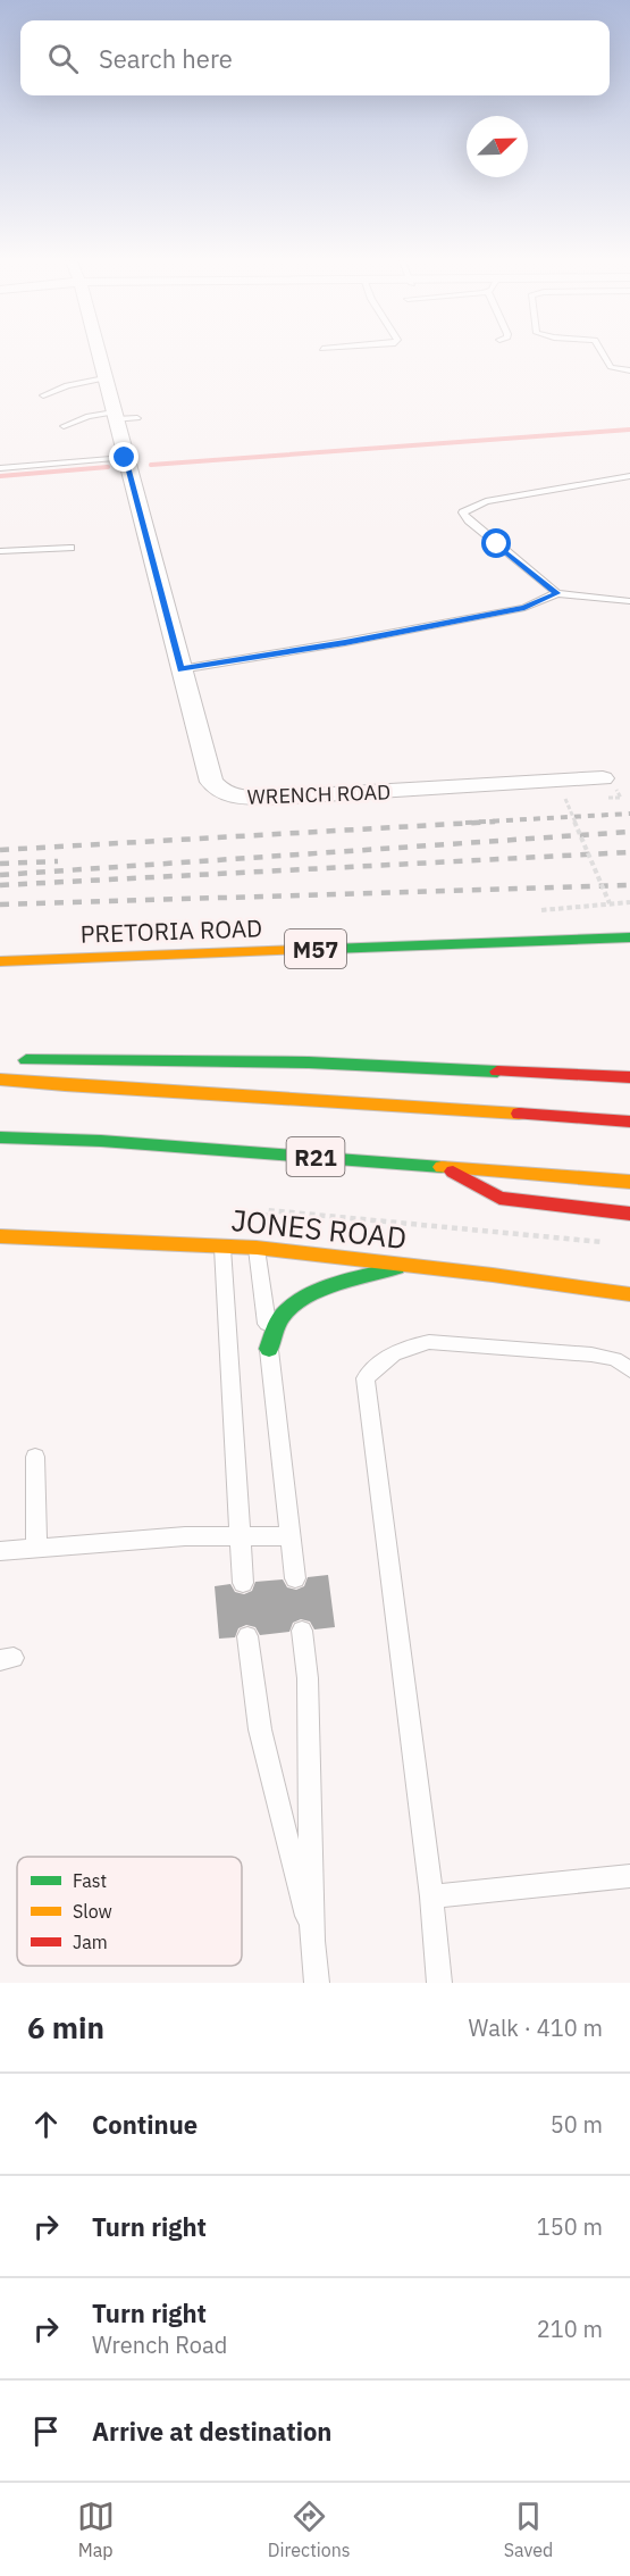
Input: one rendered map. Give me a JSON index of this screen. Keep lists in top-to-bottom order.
{
  "streets": {
    "main road": [
      "PRETORIA ROAD",
      "M57",
      "R21",
      "JONES ROAD"
    ],
    "street": ["WRENCH ROAD"]
  },
  "legend": ["Fast", "Slow", "Jam"],
  "north": "top right",
  "page": {
    "search": "Search here",
    "heading": ["6 min", "Walk · 410 m"],
    "list": [
      ["Continue", "50 m"],
      ["Turn right", "150 m"],
      ["Turn right", "Wrench Road", "210 m"],
      "Arrive at destination"
    ],
    "nav": ["Map", "Directions", "Saved"]
  }
}
